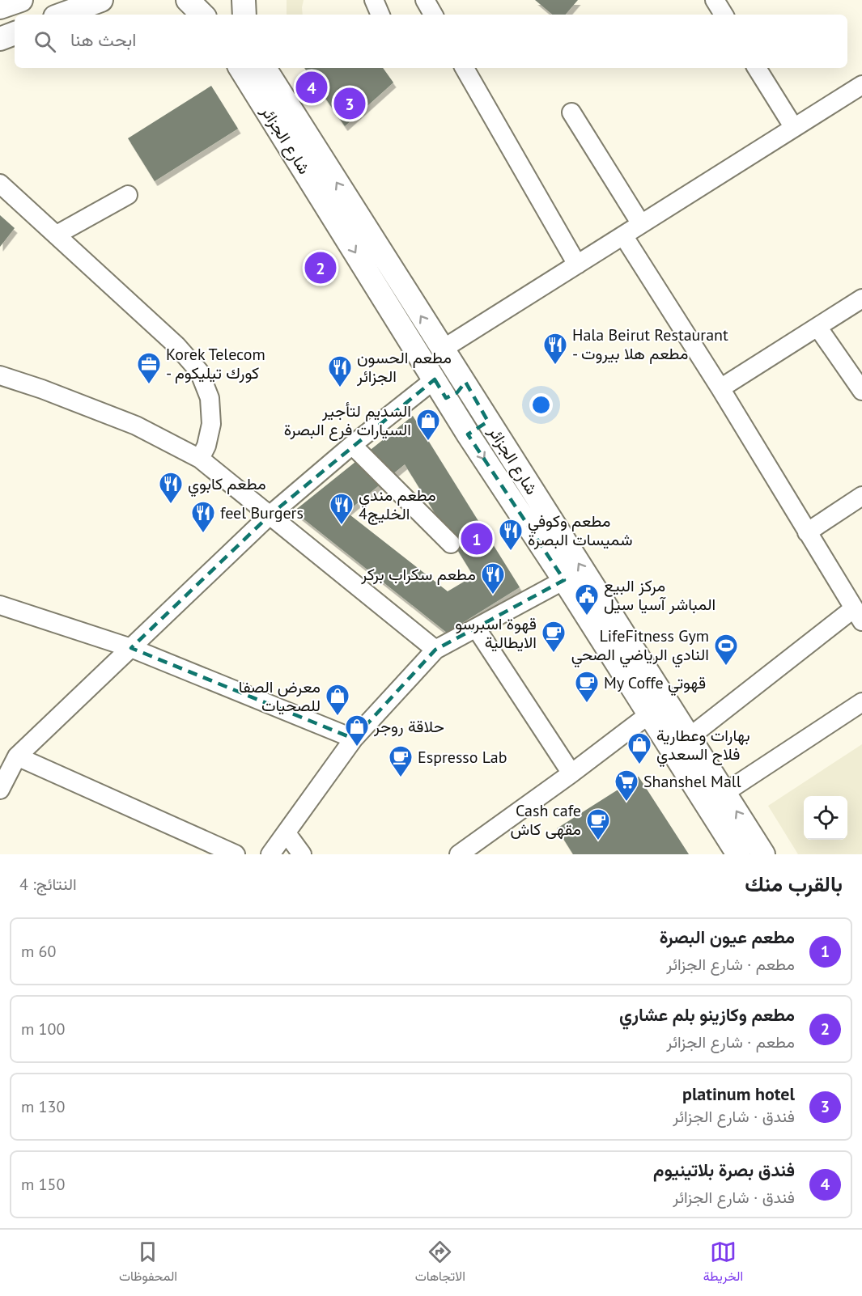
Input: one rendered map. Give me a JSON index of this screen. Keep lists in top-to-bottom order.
{
  "streets": {
    "main road": ["شارع الجزائر"]
  },
  "places": {
    "restaurant": [
      "Hala Beirut Restaurant - مطعم هلا بيروت",
      "مطعم الحسون الجزائر",
      "مطعم كابوي",
      "مطعم مندي الخليج4",
      "feel Burgers",
      "مطعم وكوفي شميسات البصرة",
      "مطعم سكراب بركر"
    ],
    "office": ["Korek Telecom - كورك تيليكوم"],
    "shop": [
      "السديم لتأجير السيارات فرع البصرة",
      "معرض الصفا للصحيات",
      "حلاقة روجر",
      "بهارات وعطارية فلاح السعدي"
    ],
    "public building": ["مركز البيع المباشر آسيا سيل"],
    "cafe": [
      "قهوة اسبرسو الايطالية",
      "My Coffe قهوتي",
      "Espresso Lab",
      "Cash cafe مقهى كاش"
    ],
    "sports": ["LifeFitness Gym النادي الرياضي الصحي"],
    "supermarket": ["Shanshel Mall"]
  },
  "page": {
    "search": "ابحث هنا",
    "pins": [
      "4",
      "3",
      "2",
      "1"
    ],
    "heading": ["بالقرب منك", "النتائج: 4"],
    "list": [
      {
        "mark": "1",
        "name": "مطعم عيون البصرة",
        "note": "مطعم · شارع الجزائر",
        "value": "60 m"
      },
      {
        "mark": "2",
        "name": "مطعم وكازينو بلم عشاري",
        "note": "مطعم · شارع الجزائر",
        "value": "100 m"
      },
      {
        "mark": "3",
        "name": "platinum hotel",
        "note": "فندق · شارع الجزائر",
        "value": "130 m"
      },
      {
        "mark": "4",
        "name": "فندق بصرة بلاتينيوم",
        "note": "فندق · شارع الجزائر",
        "value": "150 m"
      }
    ],
    "nav": ["الخريطة", "الاتجاهات", "المحفوظات"]
  }
}
